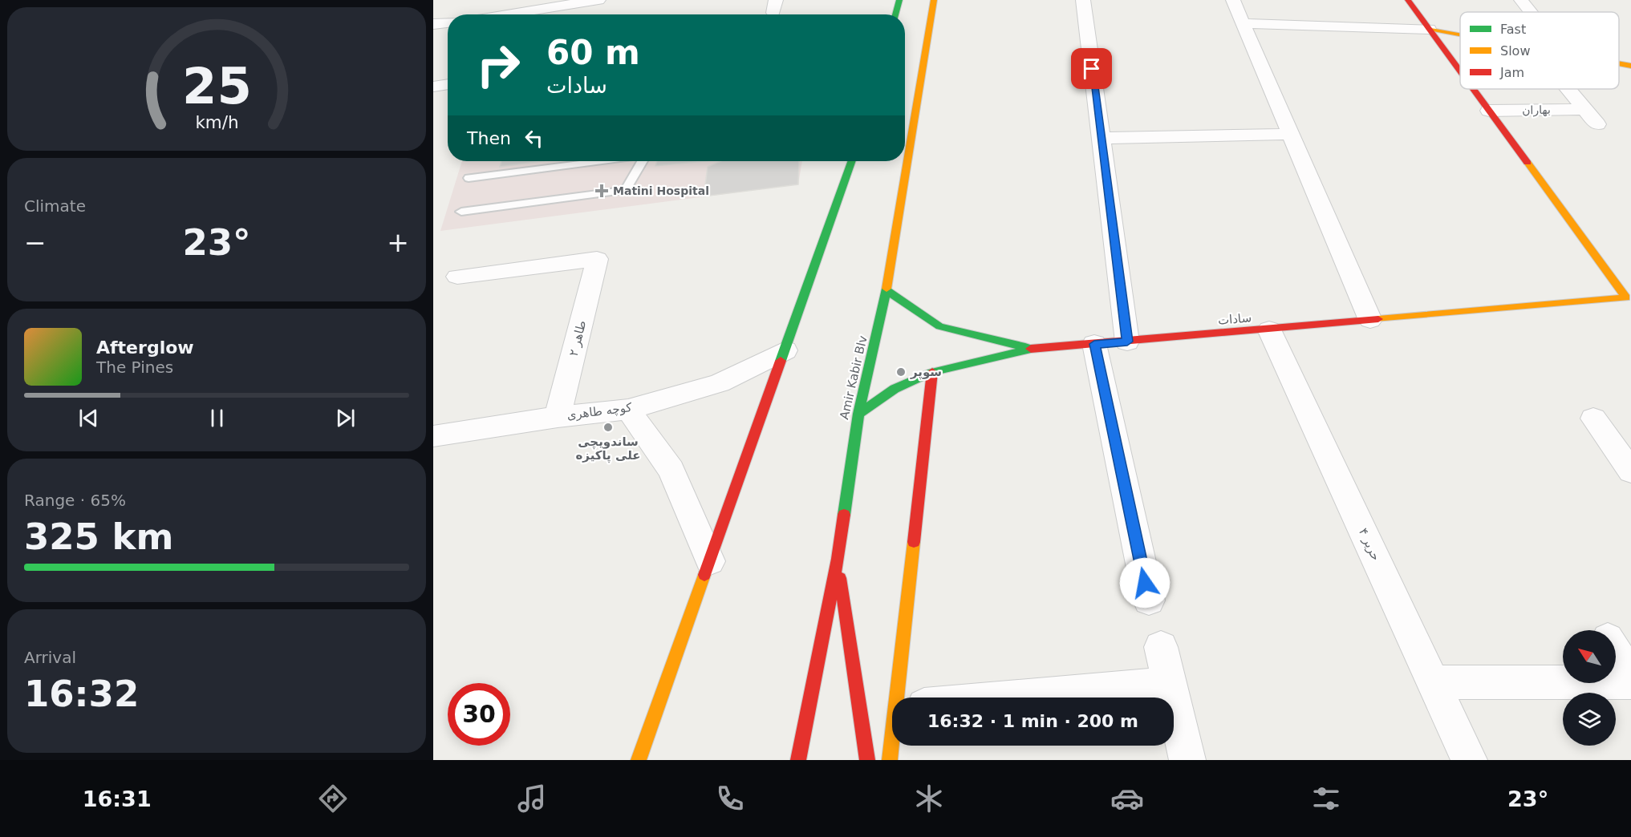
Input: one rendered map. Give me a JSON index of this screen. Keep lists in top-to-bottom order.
{
  "streets": {
    "street": [
      "بهاران",
      "سادات",
      "طاهر ۲",
      "Amir Kabir Blv",
      "کوچه طاهری",
      "حریر ۴"
    ]
  },
  "crossings": [
    ["سادات", "Amir Kabir Blv"],
    ["سادات", "حریر ۴"],
    ["طاهر ۲", "کوچه طاهری"]
  ],
  "places": {
    "health": ["Matini Hospital"],
    "other": ["سوپر", "ساندویچی علی پاکیزه"]
  },
  "legend": ["Fast", "Slow", "Jam"],
  "north": "top left",
  "page": {
    "turn": ["60 m", "سادات"],
    "then": "Then",
    "tile": [
      "Climate",
      ["Range · 65%", "325 km"],
      ["Arrival", "16:32"]
    ],
    "heat": ["−", "23°", "+"],
    "song": ["Afterglow", "The Pines"],
    "limit": "30",
    "trip": "16:32 · 1 min · 200 m",
    "tabs": ["16:31", "23°"],
    "gauge": ["25", "km/h"]
  }
}
